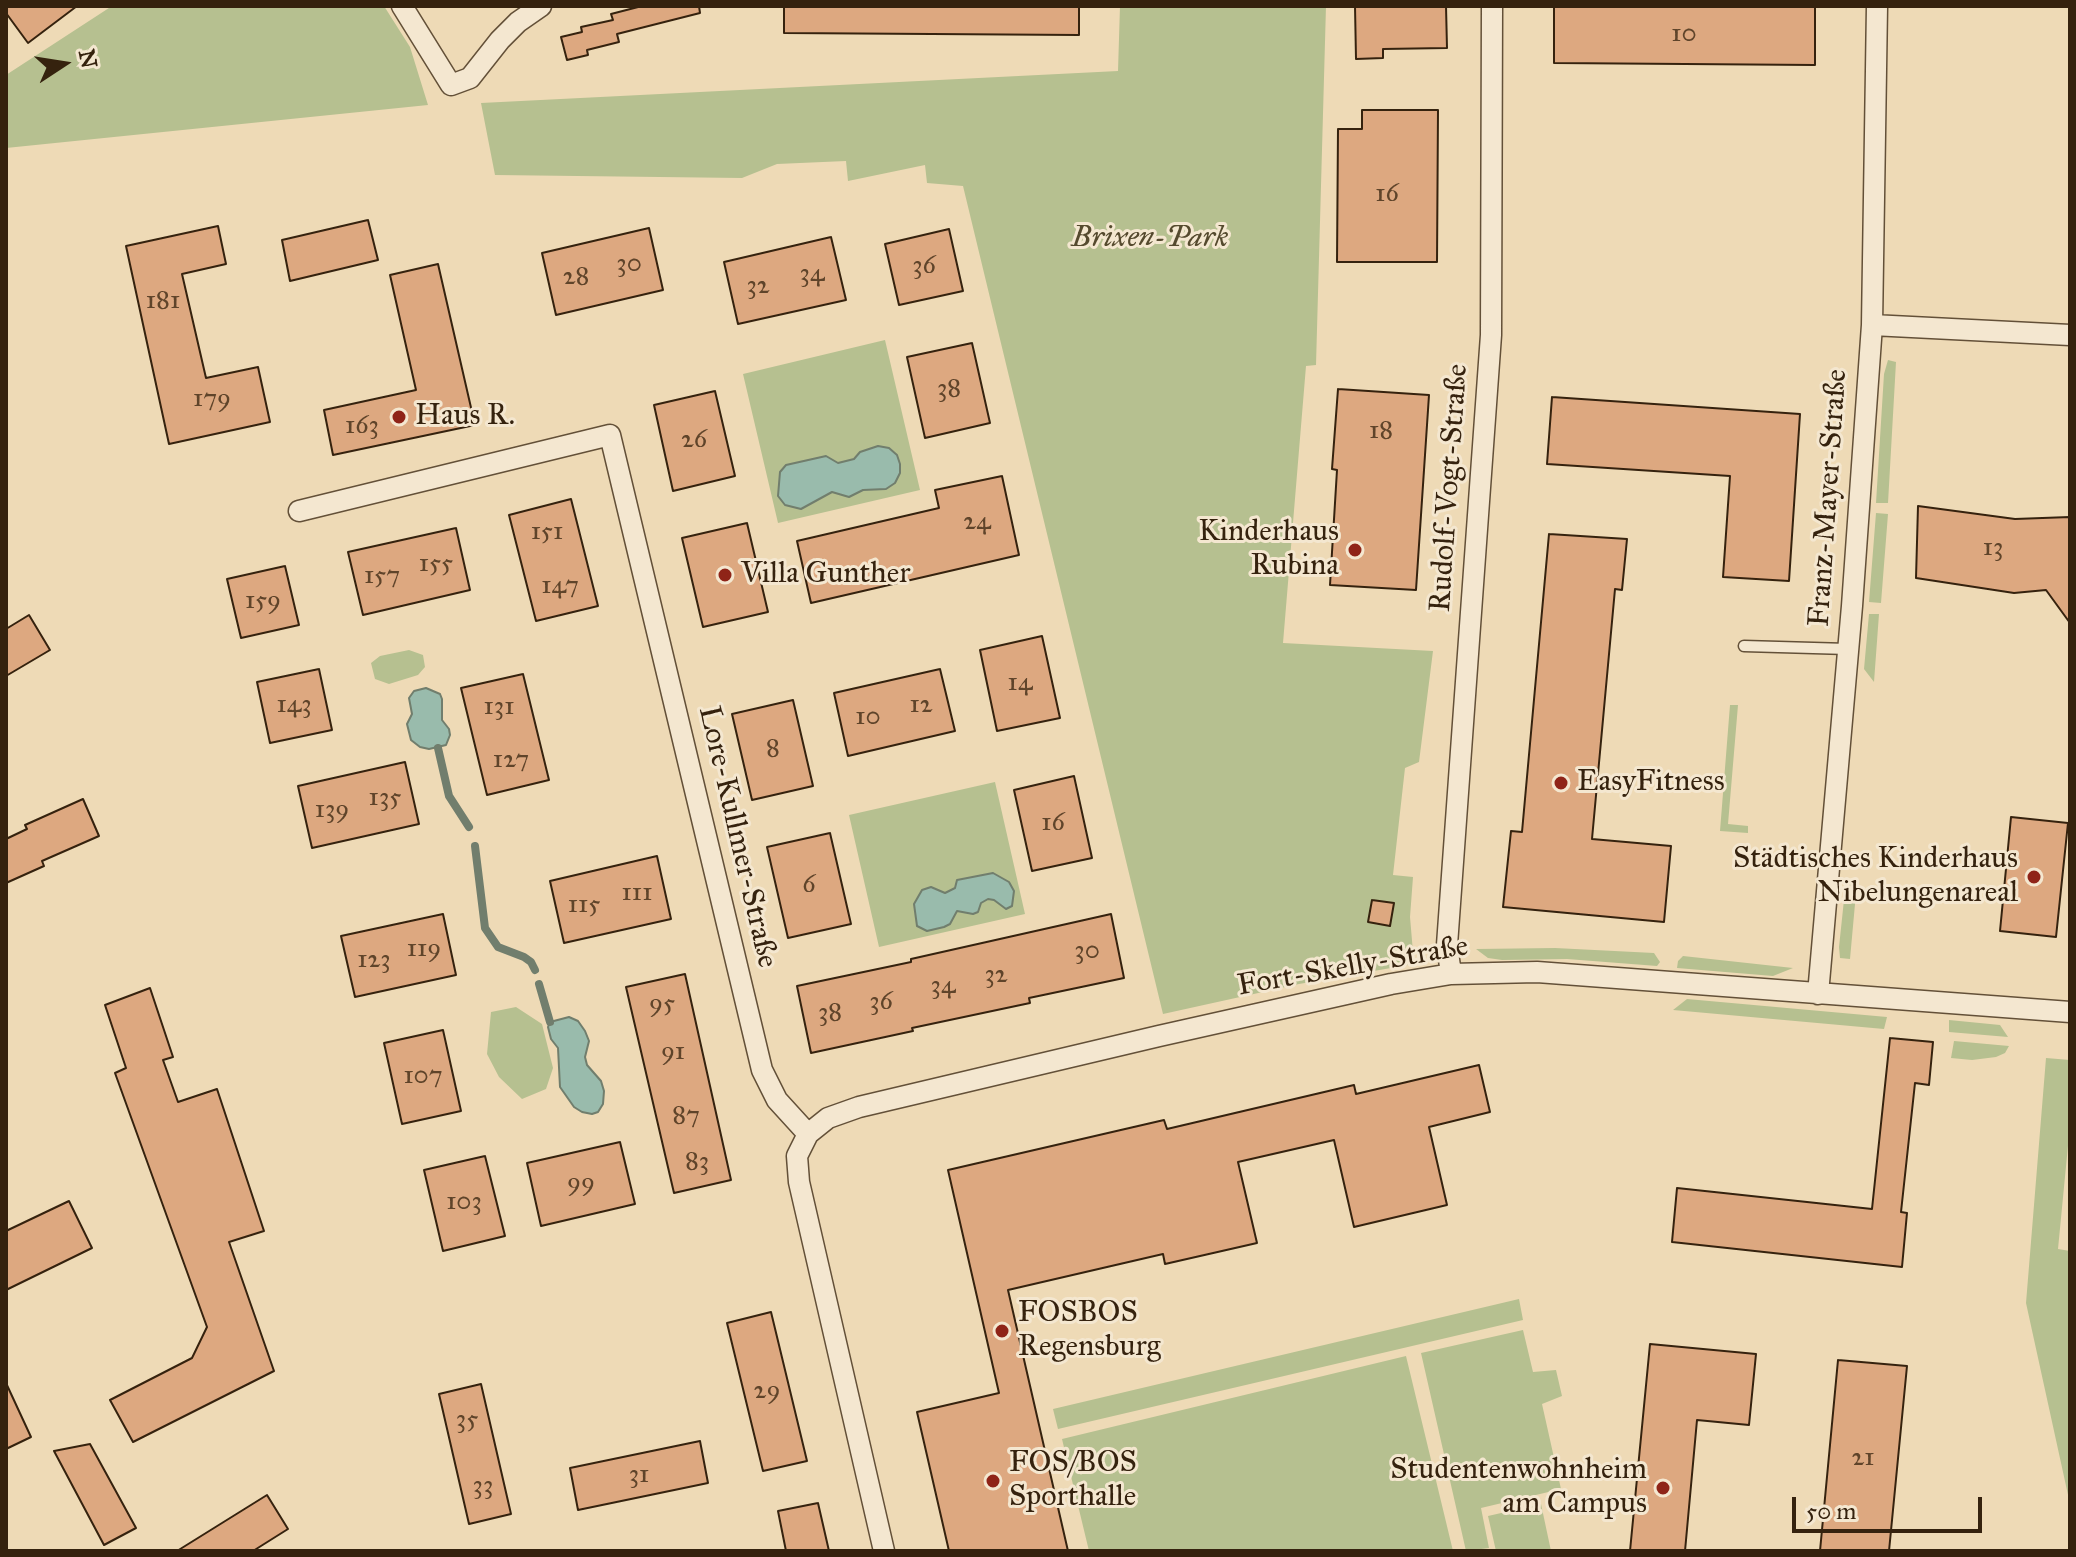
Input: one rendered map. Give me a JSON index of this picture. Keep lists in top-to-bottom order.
{
  "streets": {
    "street": [
      "Rudolf-Vogt-Straße",
      "Franz-Mayer-Straße",
      "Lore-Kullmer-Straße",
      "Fort-Skelly-Straße"
    ]
  },
  "crossings": [
    ["Rudolf-Vogt-Straße", "Fort-Skelly-Straße"],
    ["Franz-Mayer-Straße", "Fort-Skelly-Straße"],
    ["Lore-Kullmer-Straße", "Fort-Skelly-Straße"]
  ],
  "parks": ["Brixen-Park"],
  "places": [
    "Haus R.",
    "Kinderhaus Rubina",
    "Villa Gunther",
    "EasyFitness",
    "Städtisches Kinderhaus Nibelungenareal",
    "FOSBOS Regensburg",
    "FOS/BOS Sporthalle",
    "Studentenwohnheim am Campus"
  ],
  "house_numbers": [
    "10",
    "16",
    "30",
    "36",
    "34",
    "28",
    "32",
    "181",
    "38",
    "179",
    "163",
    "18",
    "26",
    "24",
    "151",
    "13",
    "155",
    "157",
    "147",
    "159",
    "14",
    "143",
    "12",
    "131",
    "10",
    "8",
    "127",
    "135",
    "139",
    "16",
    "6",
    "111",
    "115",
    "119",
    "30",
    "123",
    "32",
    "34",
    "36",
    "95",
    "38",
    "91",
    "107",
    "87",
    "83",
    "99",
    "103",
    "29",
    "35",
    "21",
    "31",
    "33"
  ],
  "scale_bar": "50 m",
  "north": "right"
}
